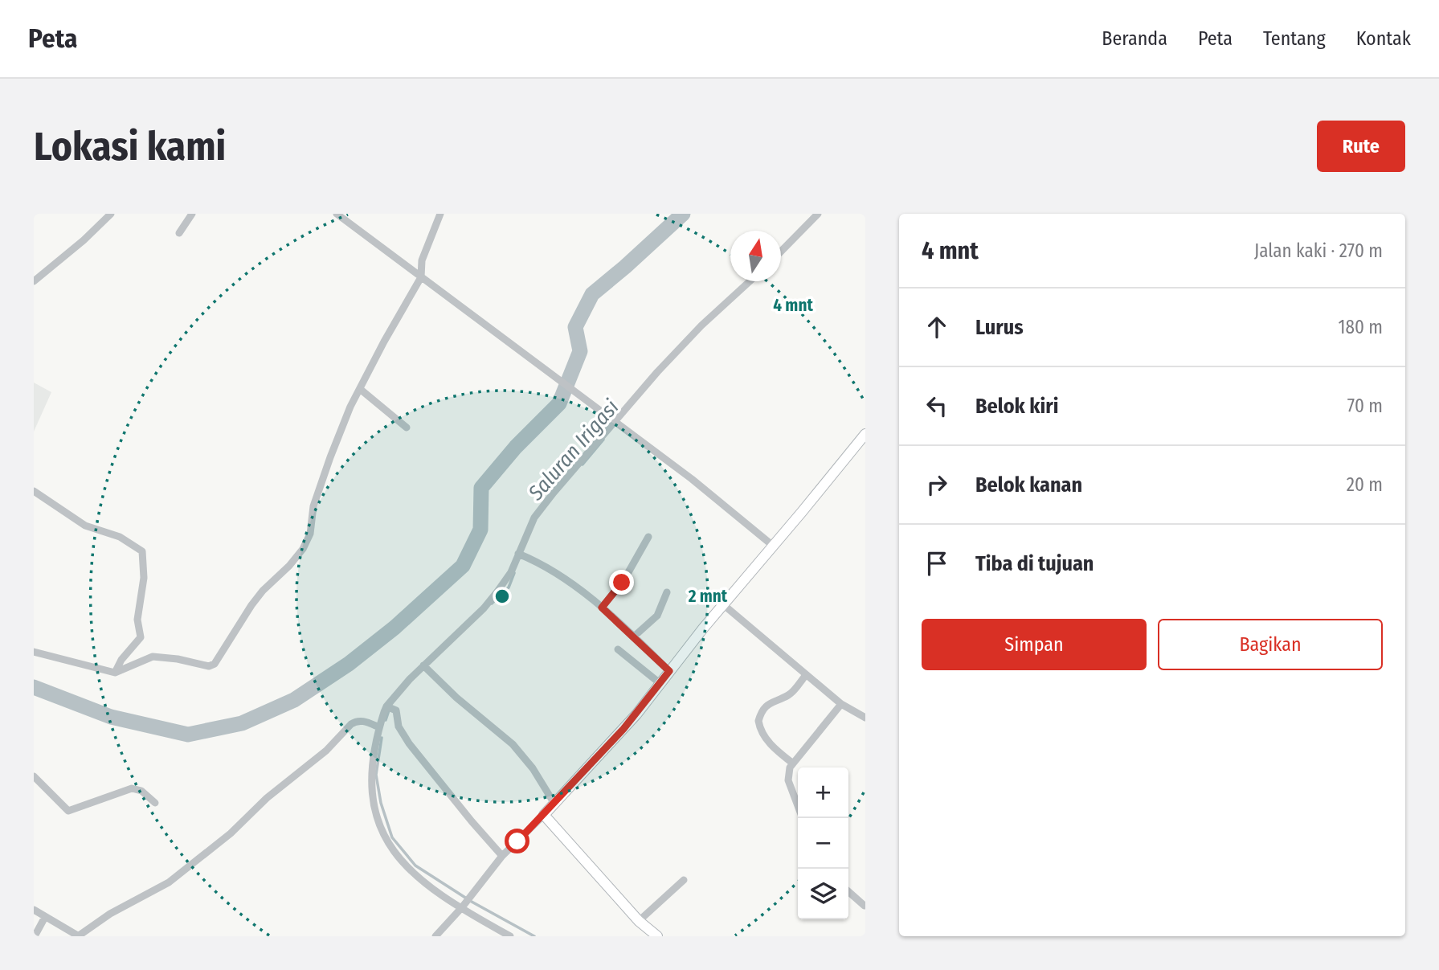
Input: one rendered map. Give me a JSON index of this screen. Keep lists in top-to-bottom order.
{
  "water": ["Saluran Irigasi"],
  "north": "top",
  "page": {
    "header": "Peta",
    "nav": [
      "Beranda",
      "Peta",
      "Tentang",
      "Kontak"
    ],
    "buttons": [
      "Rute",
      ["Simpan", "Bagikan"]
    ],
    "title": "Lokasi kami",
    "heading": ["4 mnt", "Jalan kaki · 270 m"],
    "list": [
      ["Lurus", "180 m"],
      ["Belok kiri", "70 m"],
      ["Belok kanan", "20 m"],
      "Tiba di tujuan"
    ],
    "map_buttons": ["+", "−"]
  },
  "rings": ["4 mnt", "2 mnt"]
}
